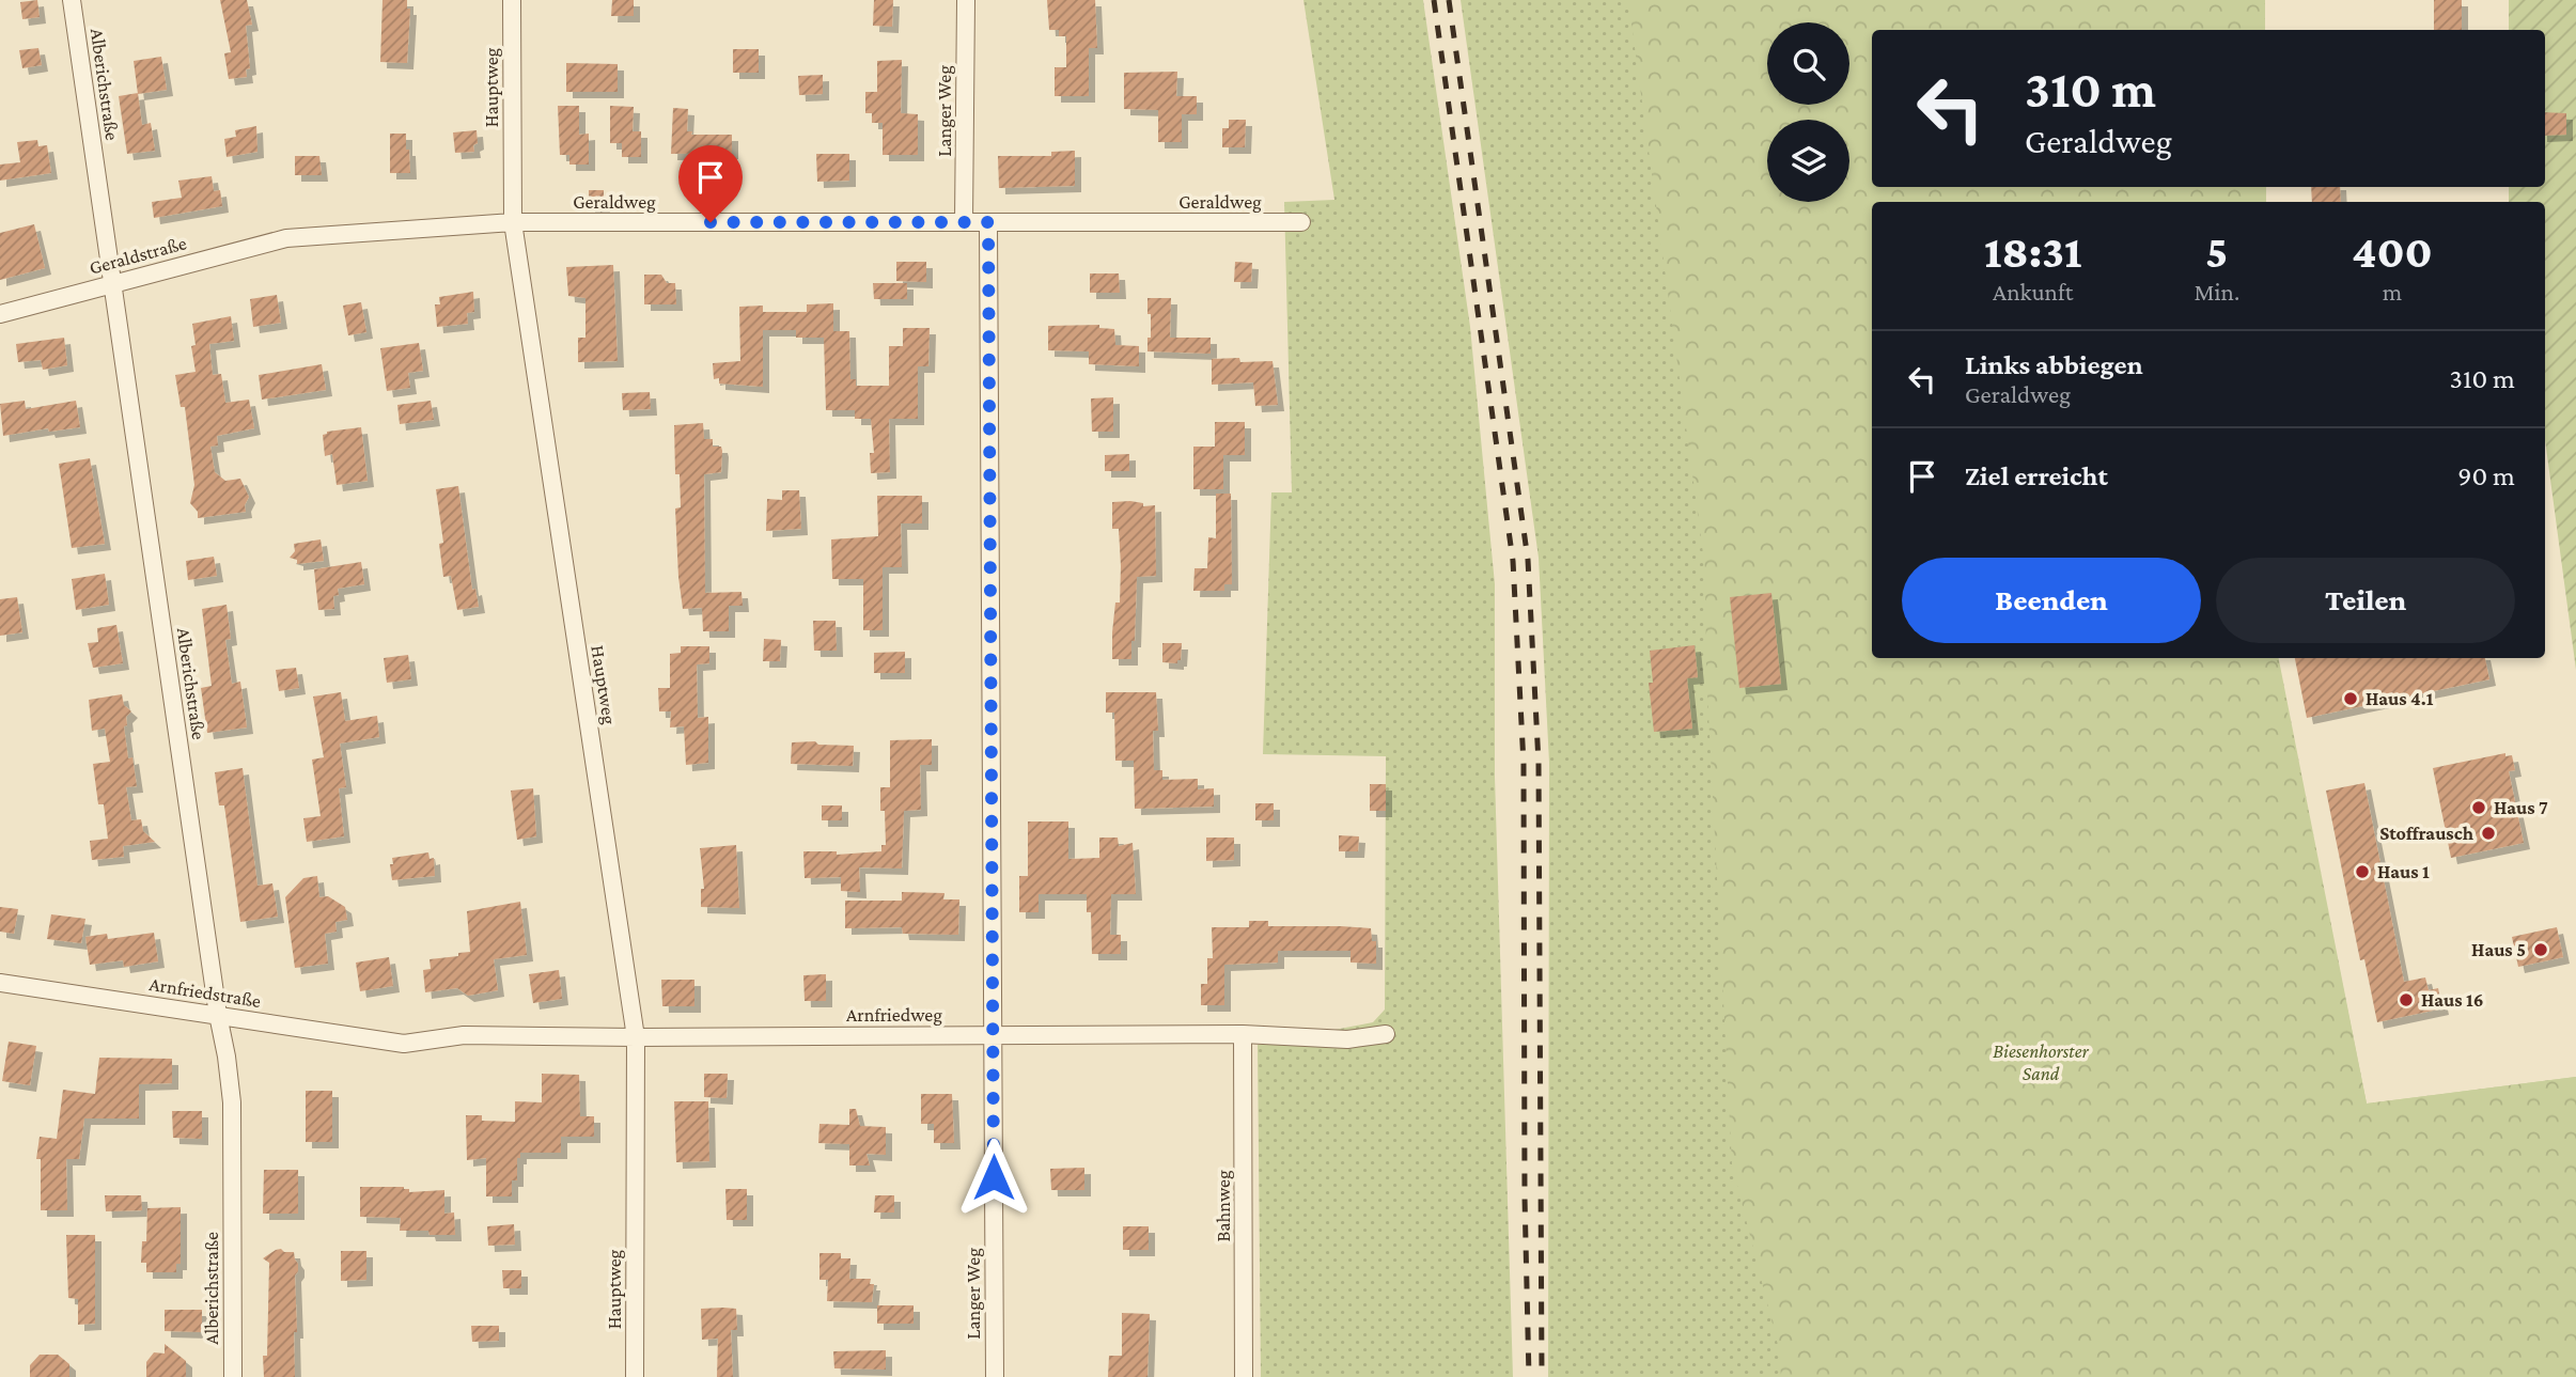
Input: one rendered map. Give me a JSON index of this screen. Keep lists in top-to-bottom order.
{
  "streets": {
    "street": [
      "Alberichstraße",
      "Hauptweg",
      "Langer Weg",
      "Geraldweg",
      "Geraldstraße",
      "Arnfriedstraße",
      "Arnfriedweg",
      "Bahnweg"
    ]
  },
  "crossings": [
    ["Alberichstraße", "Geraldstraße"],
    ["Alberichstraße", "Arnfriedstraße"],
    ["Hauptweg", "Geraldweg"],
    ["Hauptweg", "Arnfriedweg"],
    ["Langer Weg", "Geraldweg"],
    ["Langer Weg", "Arnfriedweg"],
    ["Geraldweg", "Geraldstraße"],
    ["Arnfriedstraße", "Arnfriedweg"],
    ["Arnfriedweg", "Bahnweg"]
  ],
  "parks": ["Biesenhorster Sand"],
  "places": [
    "Haus 4.1",
    "Haus 7",
    "Stoffrausch",
    "Haus 1",
    "Haus 5",
    "Haus 16"
  ],
  "page": {
    "turn": ["310 m", "Geraldweg"],
    "eta": [
      "18:31",
      "Ankunft",
      "5",
      "Min.",
      "400",
      "m"
    ],
    "list": [
      {
        "name": "Links abbiegen",
        "note": "Geraldweg",
        "value": "310 m"
      },
      {
        "name": "Ziel erreicht",
        "value": "90 m"
      }
    ],
    "buttons": ["Beenden", "Teilen"]
  }
}
